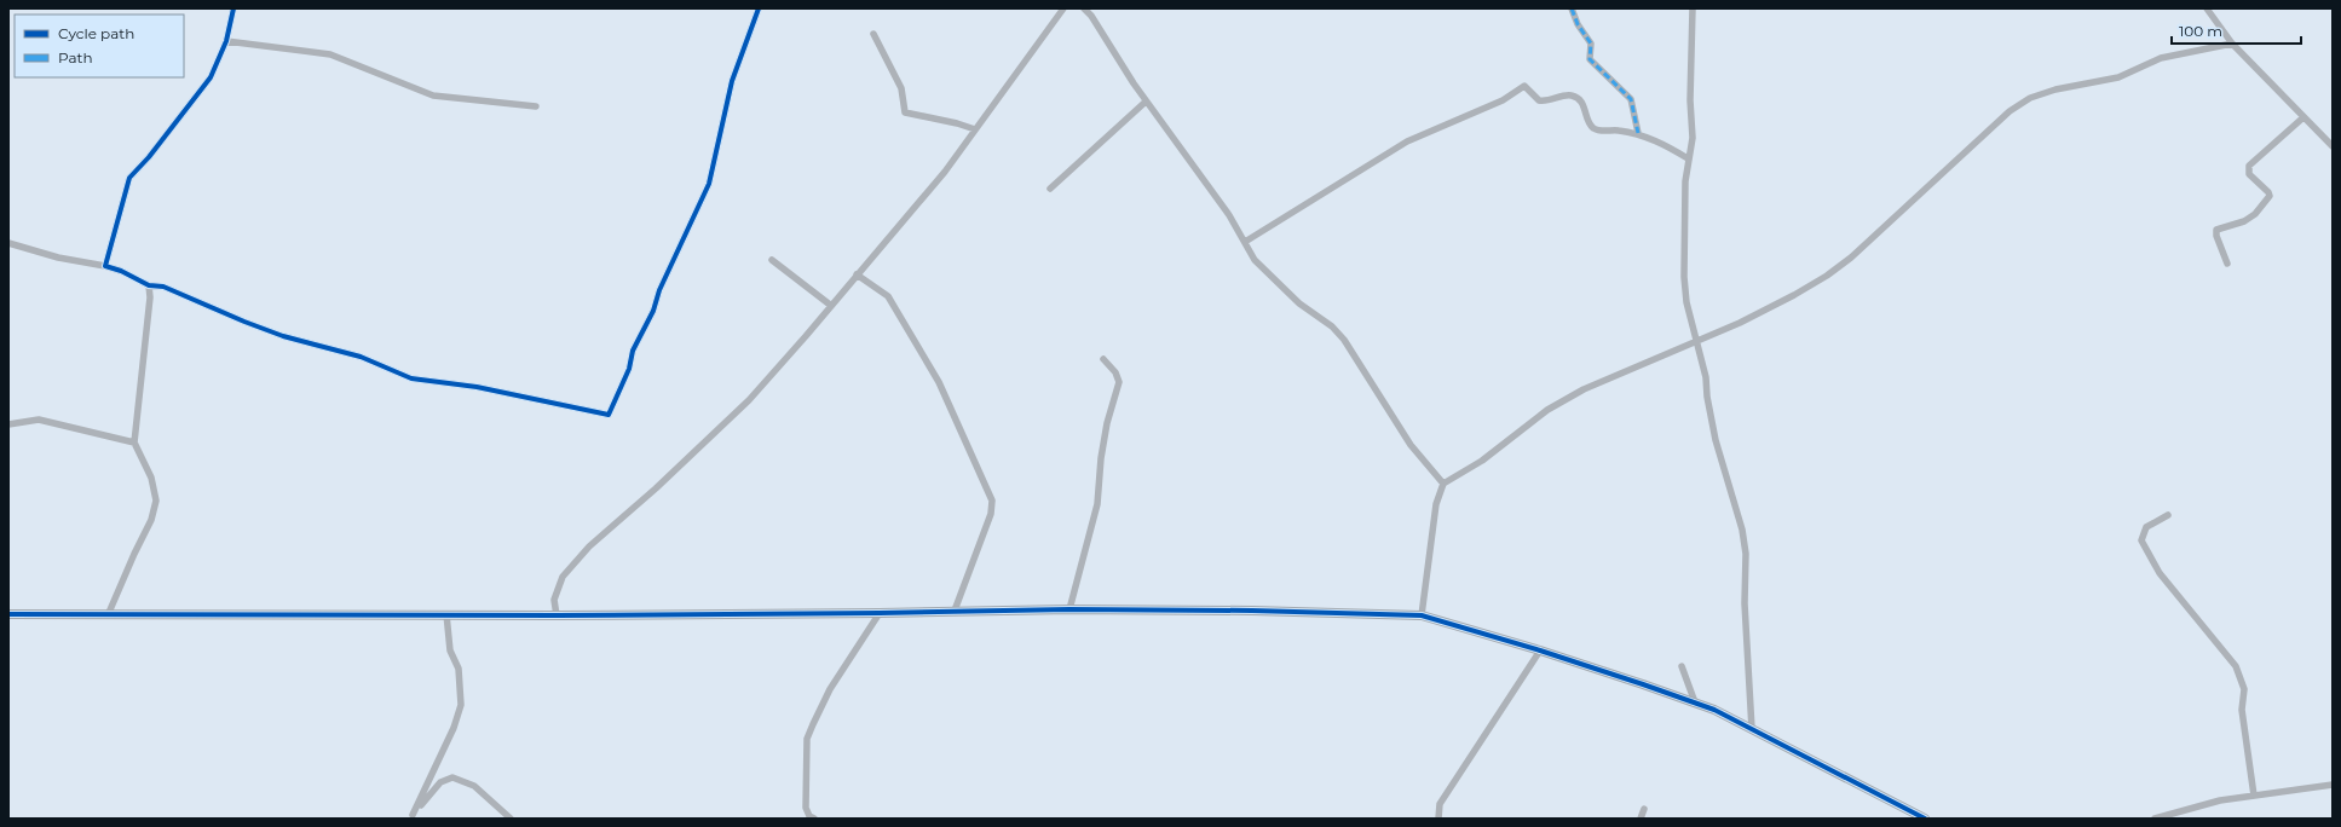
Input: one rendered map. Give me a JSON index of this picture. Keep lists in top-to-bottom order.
{
  "legend": ["Cycle path", "Path"],
  "scale_bar": "100 m"
}
